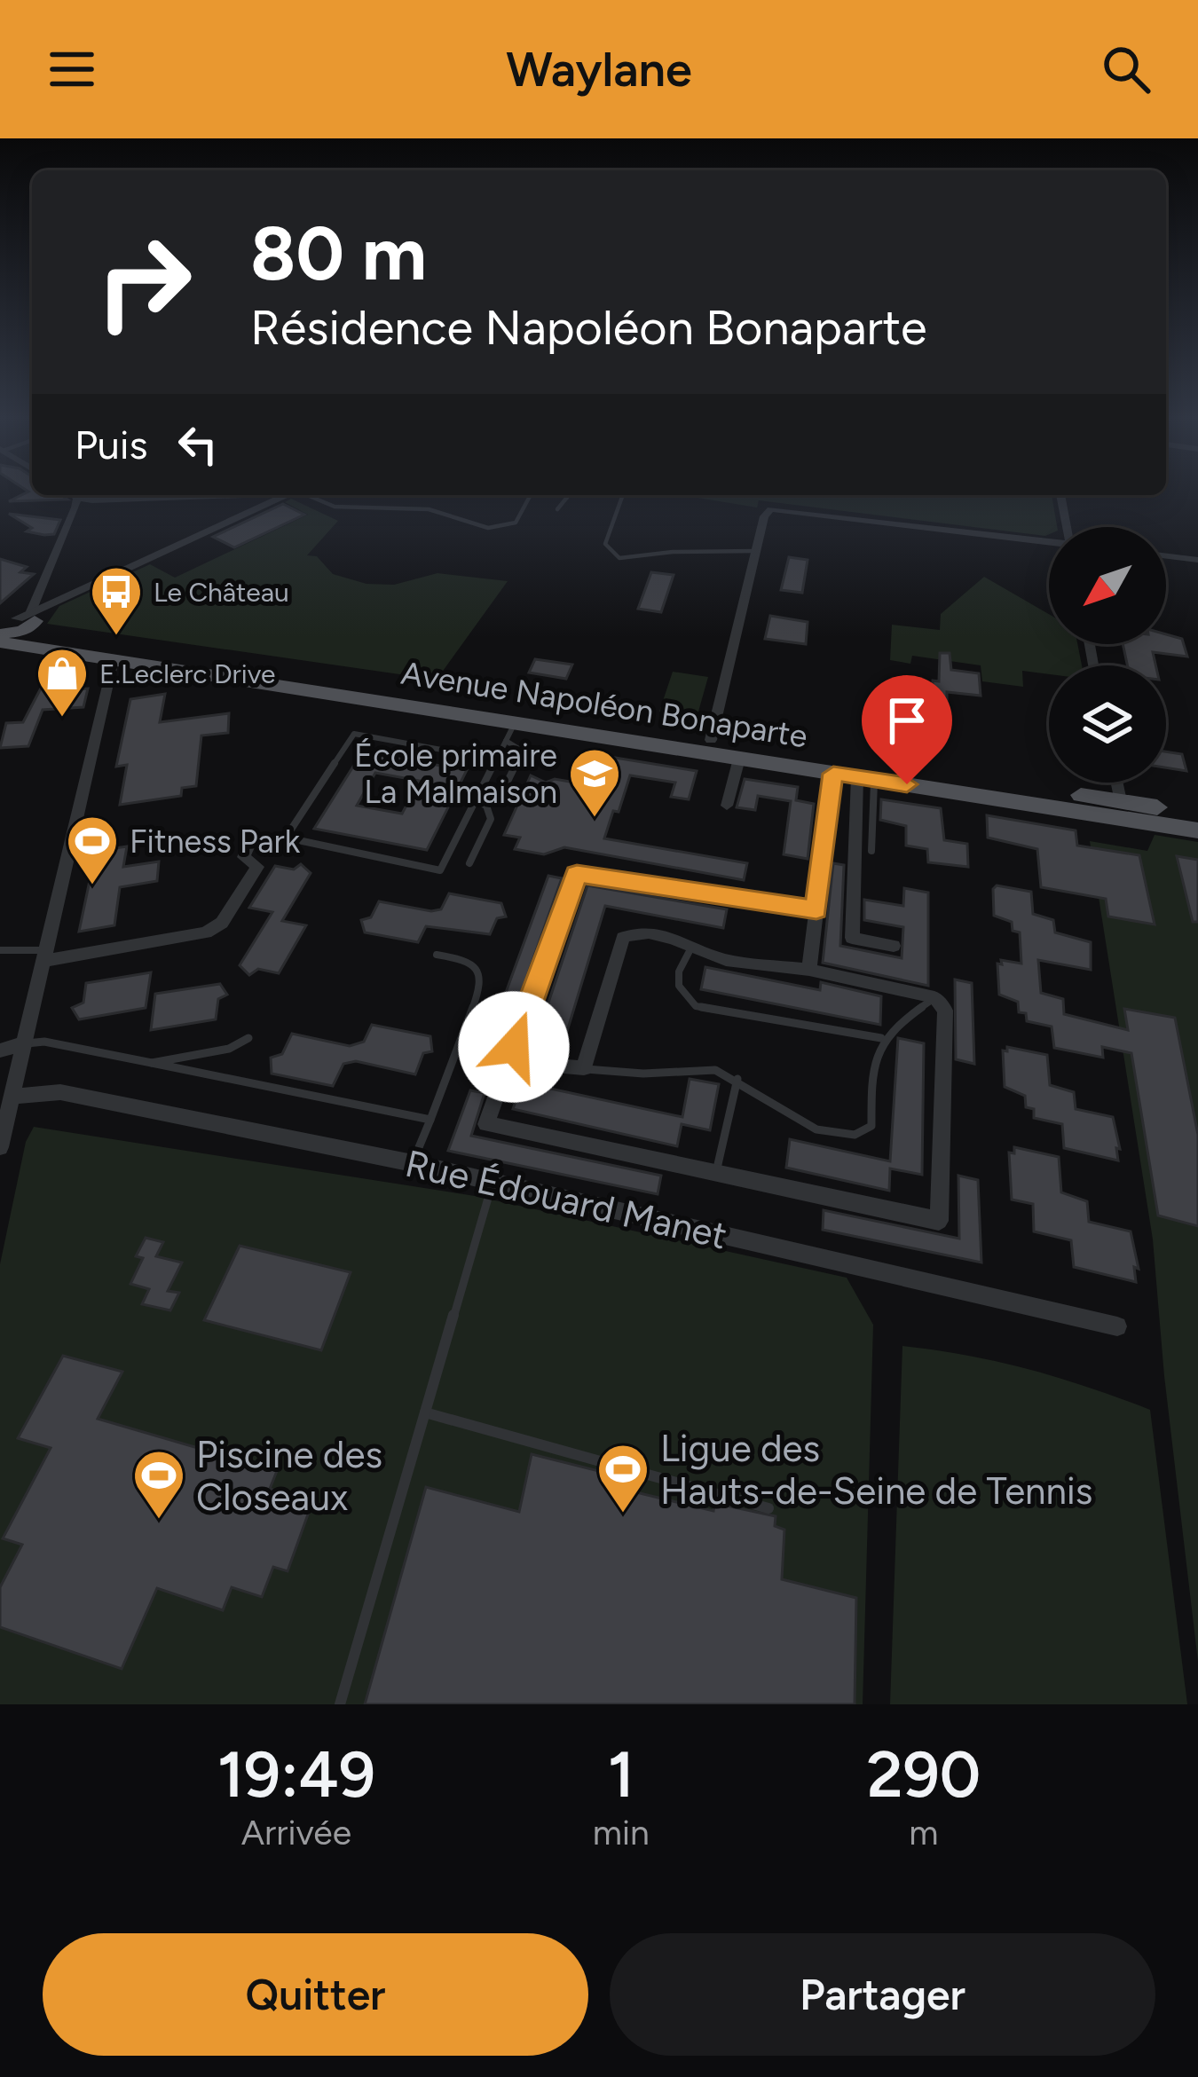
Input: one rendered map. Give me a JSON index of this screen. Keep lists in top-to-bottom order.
{
  "streets": {
    "main road": ["Avenue Napoléon Bonaparte"],
    "street": ["Rue Édouard Manet"]
  },
  "places": {
    "bus stop": ["Le Château"],
    "shop": ["E.Leclerc Drive"],
    "school or university": ["École primaire La Malmaison"],
    "sports": ["Fitness Park", "Ligue des Hauts-de-Seine de Tennis", "Piscine des Closeaux"]
  },
  "north": "bottom left",
  "page": {
    "header": "Waylane",
    "turn": ["80 m", "Résidence Napoléon Bonaparte"],
    "then": "Puis",
    "eta": [
      "19:49",
      "Arrivée",
      "1",
      "min",
      "290",
      "m"
    ],
    "buttons": ["Quitter", "Partager"]
  }
}
